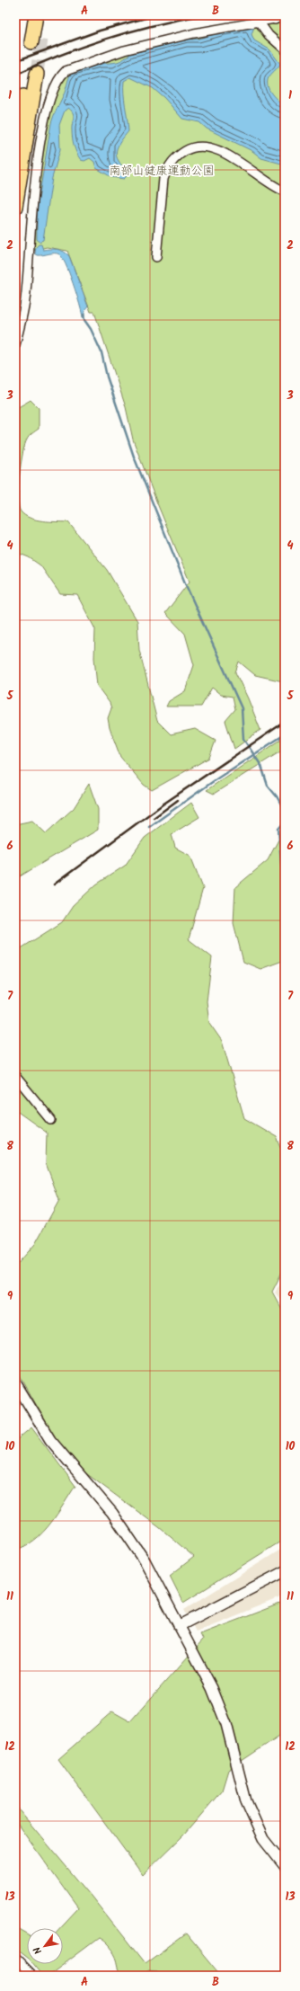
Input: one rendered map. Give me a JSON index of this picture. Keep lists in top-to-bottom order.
{
  "parks": ["南部山健康運動公園"],
  "north": "bottom left",
  "grid": {
    "columns": ["A", "B"],
    "rows": [
      "1",
      "2",
      "3",
      "4",
      "5",
      "6",
      "7",
      "8",
      "9",
      "10",
      "11",
      "12",
      "13"
    ]
  }
}
